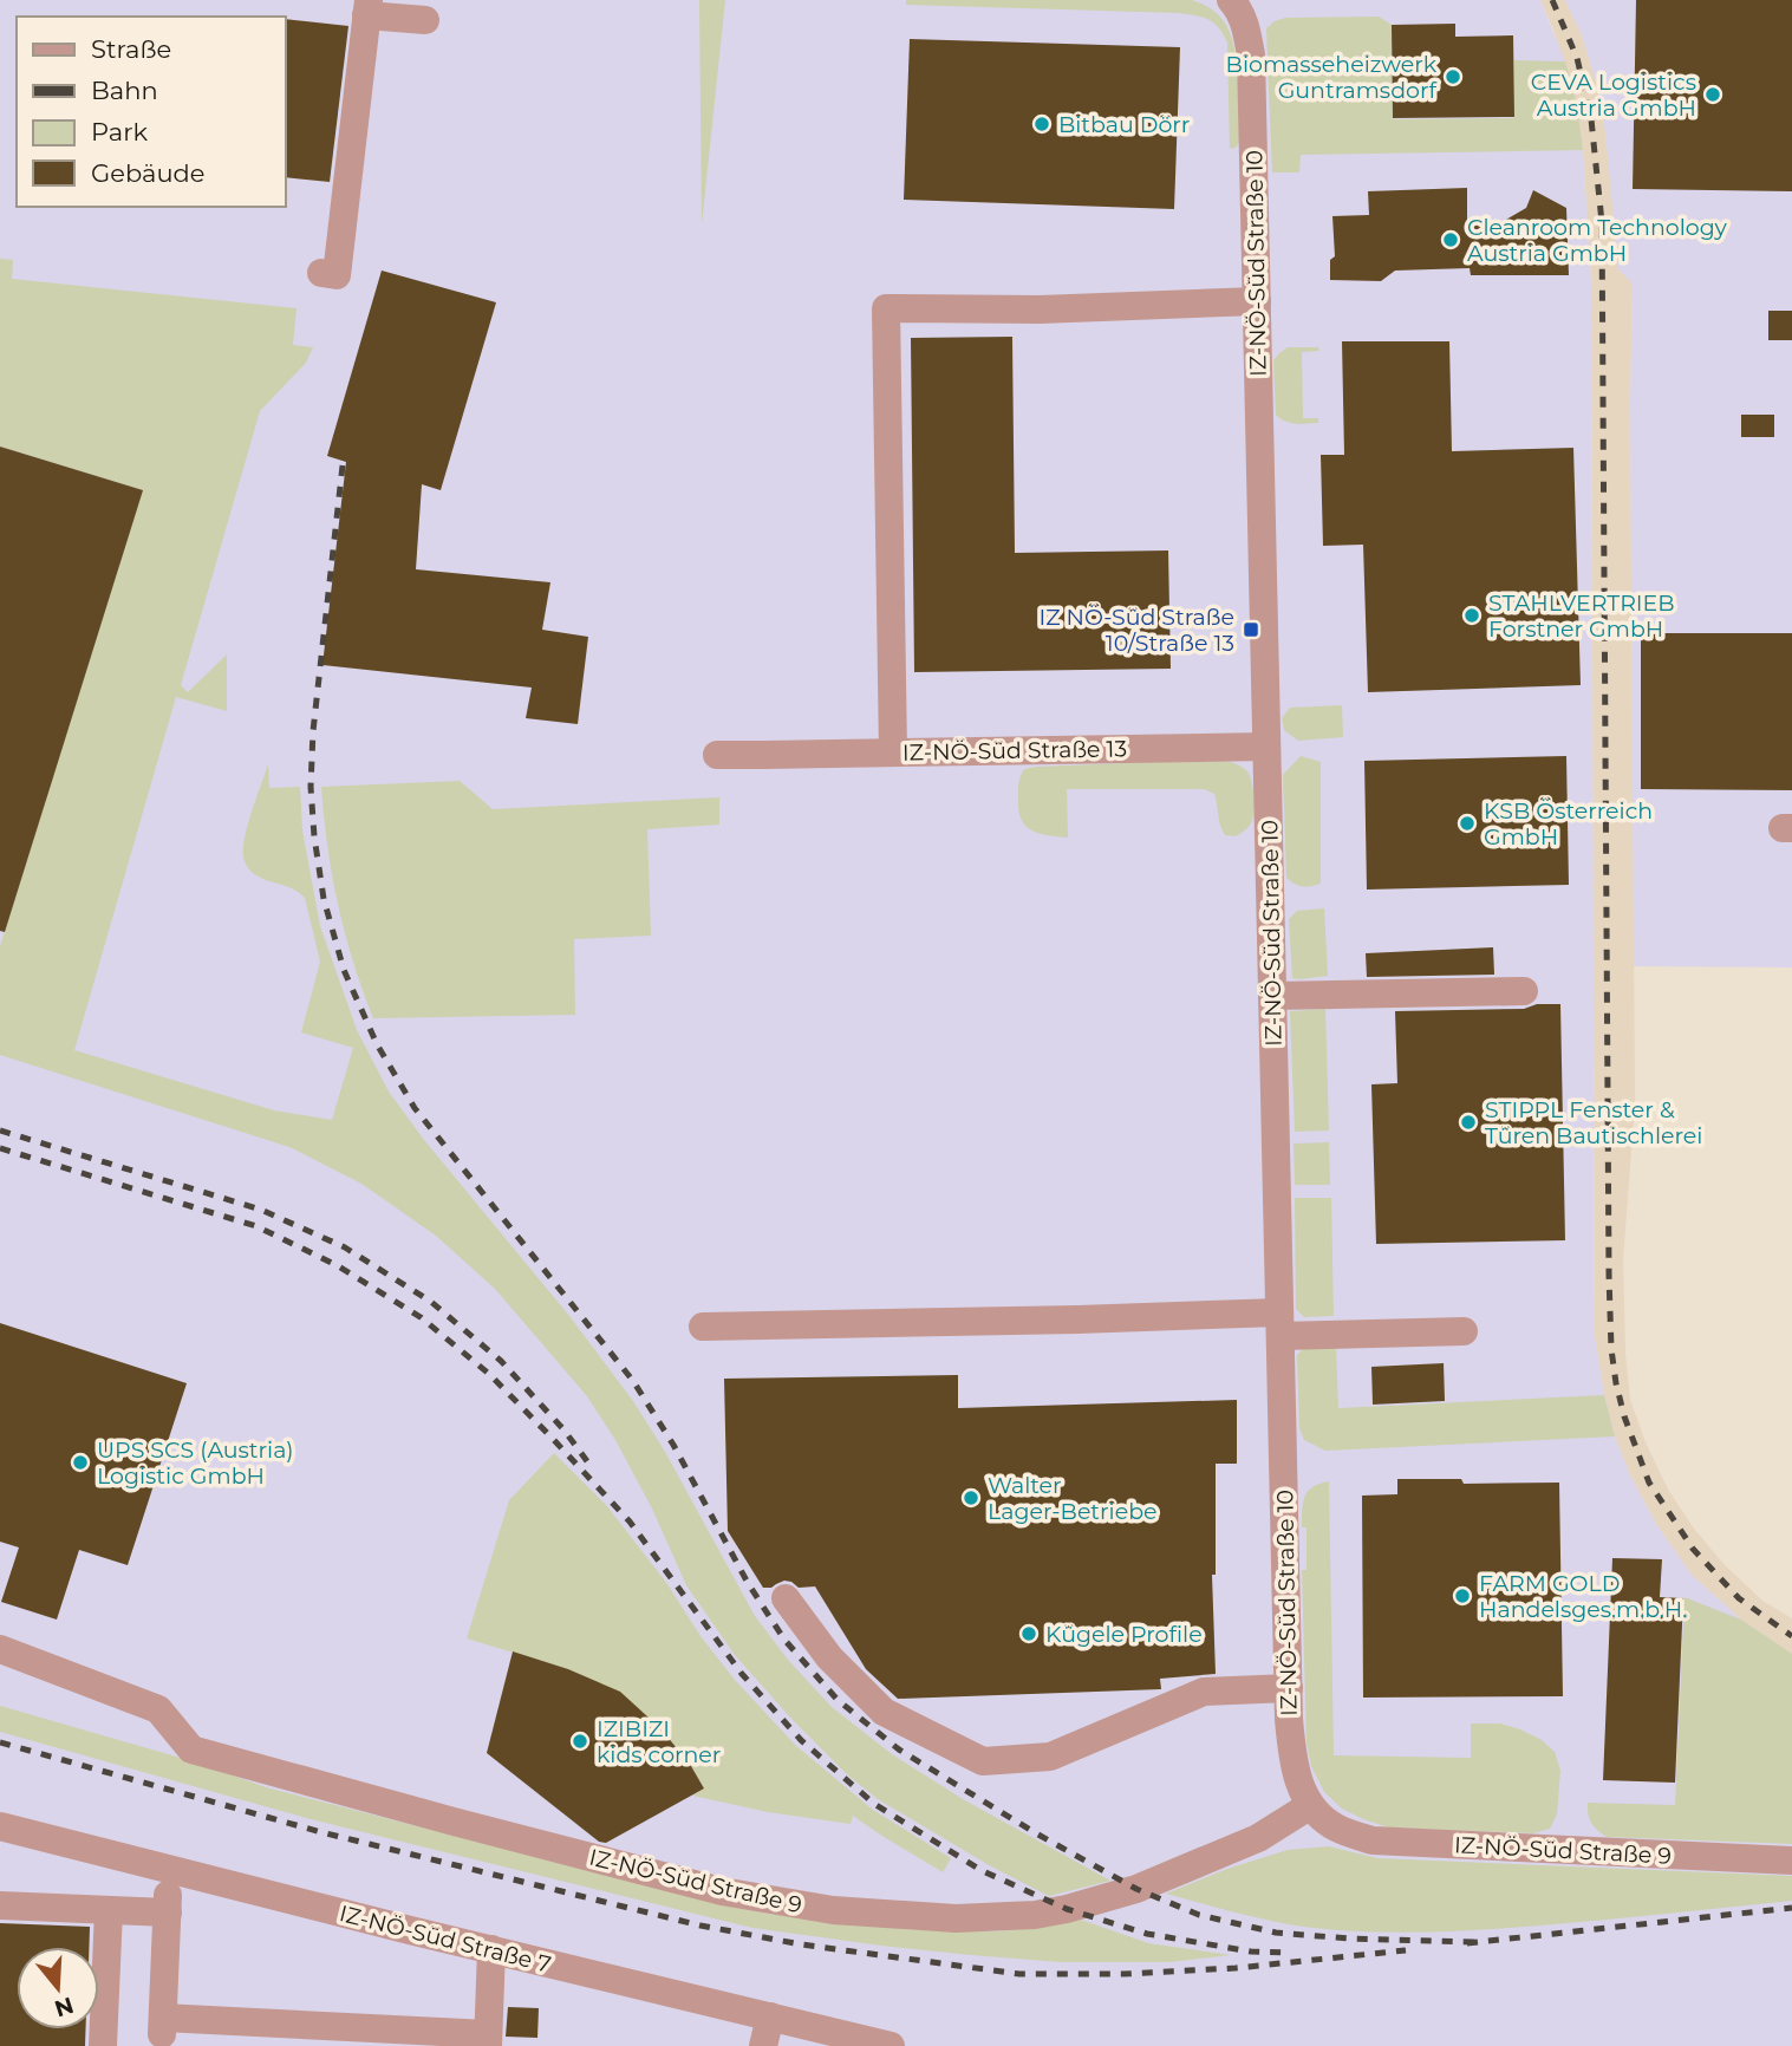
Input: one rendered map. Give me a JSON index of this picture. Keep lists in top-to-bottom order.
{
  "streets": {
    "street": [
      "IZ-NÖ-Süd Straße 10",
      "IZ-NÖ-Süd Straße 13",
      "IZ-NÖ-Süd Straße 9",
      "IZ-NÖ-Süd Straße 7"
    ]
  },
  "crossings": [
    ["IZ-NÖ-Süd Straße 10", "IZ-NÖ-Süd Straße 13"],
    ["IZ-NÖ-Süd Straße 10", "IZ-NÖ-Süd Straße 9"]
  ],
  "places": {
    "other": [
      "Biomasseheizwerk Guntramsdorf",
      "CEVA Logistics Austria GmbH",
      "Bitbau Dörr",
      "Cleanroom Technology Austria GmbH",
      "STAHLVERTRIEB Forstner GmbH",
      "KSB Österreich GmbH",
      "STIPPL Fenster & Türen Bautischlerei",
      "UPS SCS (Austria) Logistic GmbH",
      "Walter Lager-Betriebe",
      "FARM GOLD Handelsges.m.b.H.",
      "Kügele Profile",
      "IZIBIZI kids corner"
    ],
    "transit": ["IZ NÖ-Süd Straße 10/Straße 13"]
  },
  "legend": [
    "Straße",
    "Bahn",
    "Park",
    "Gebäude"
  ],
  "north": "bottom"
}
